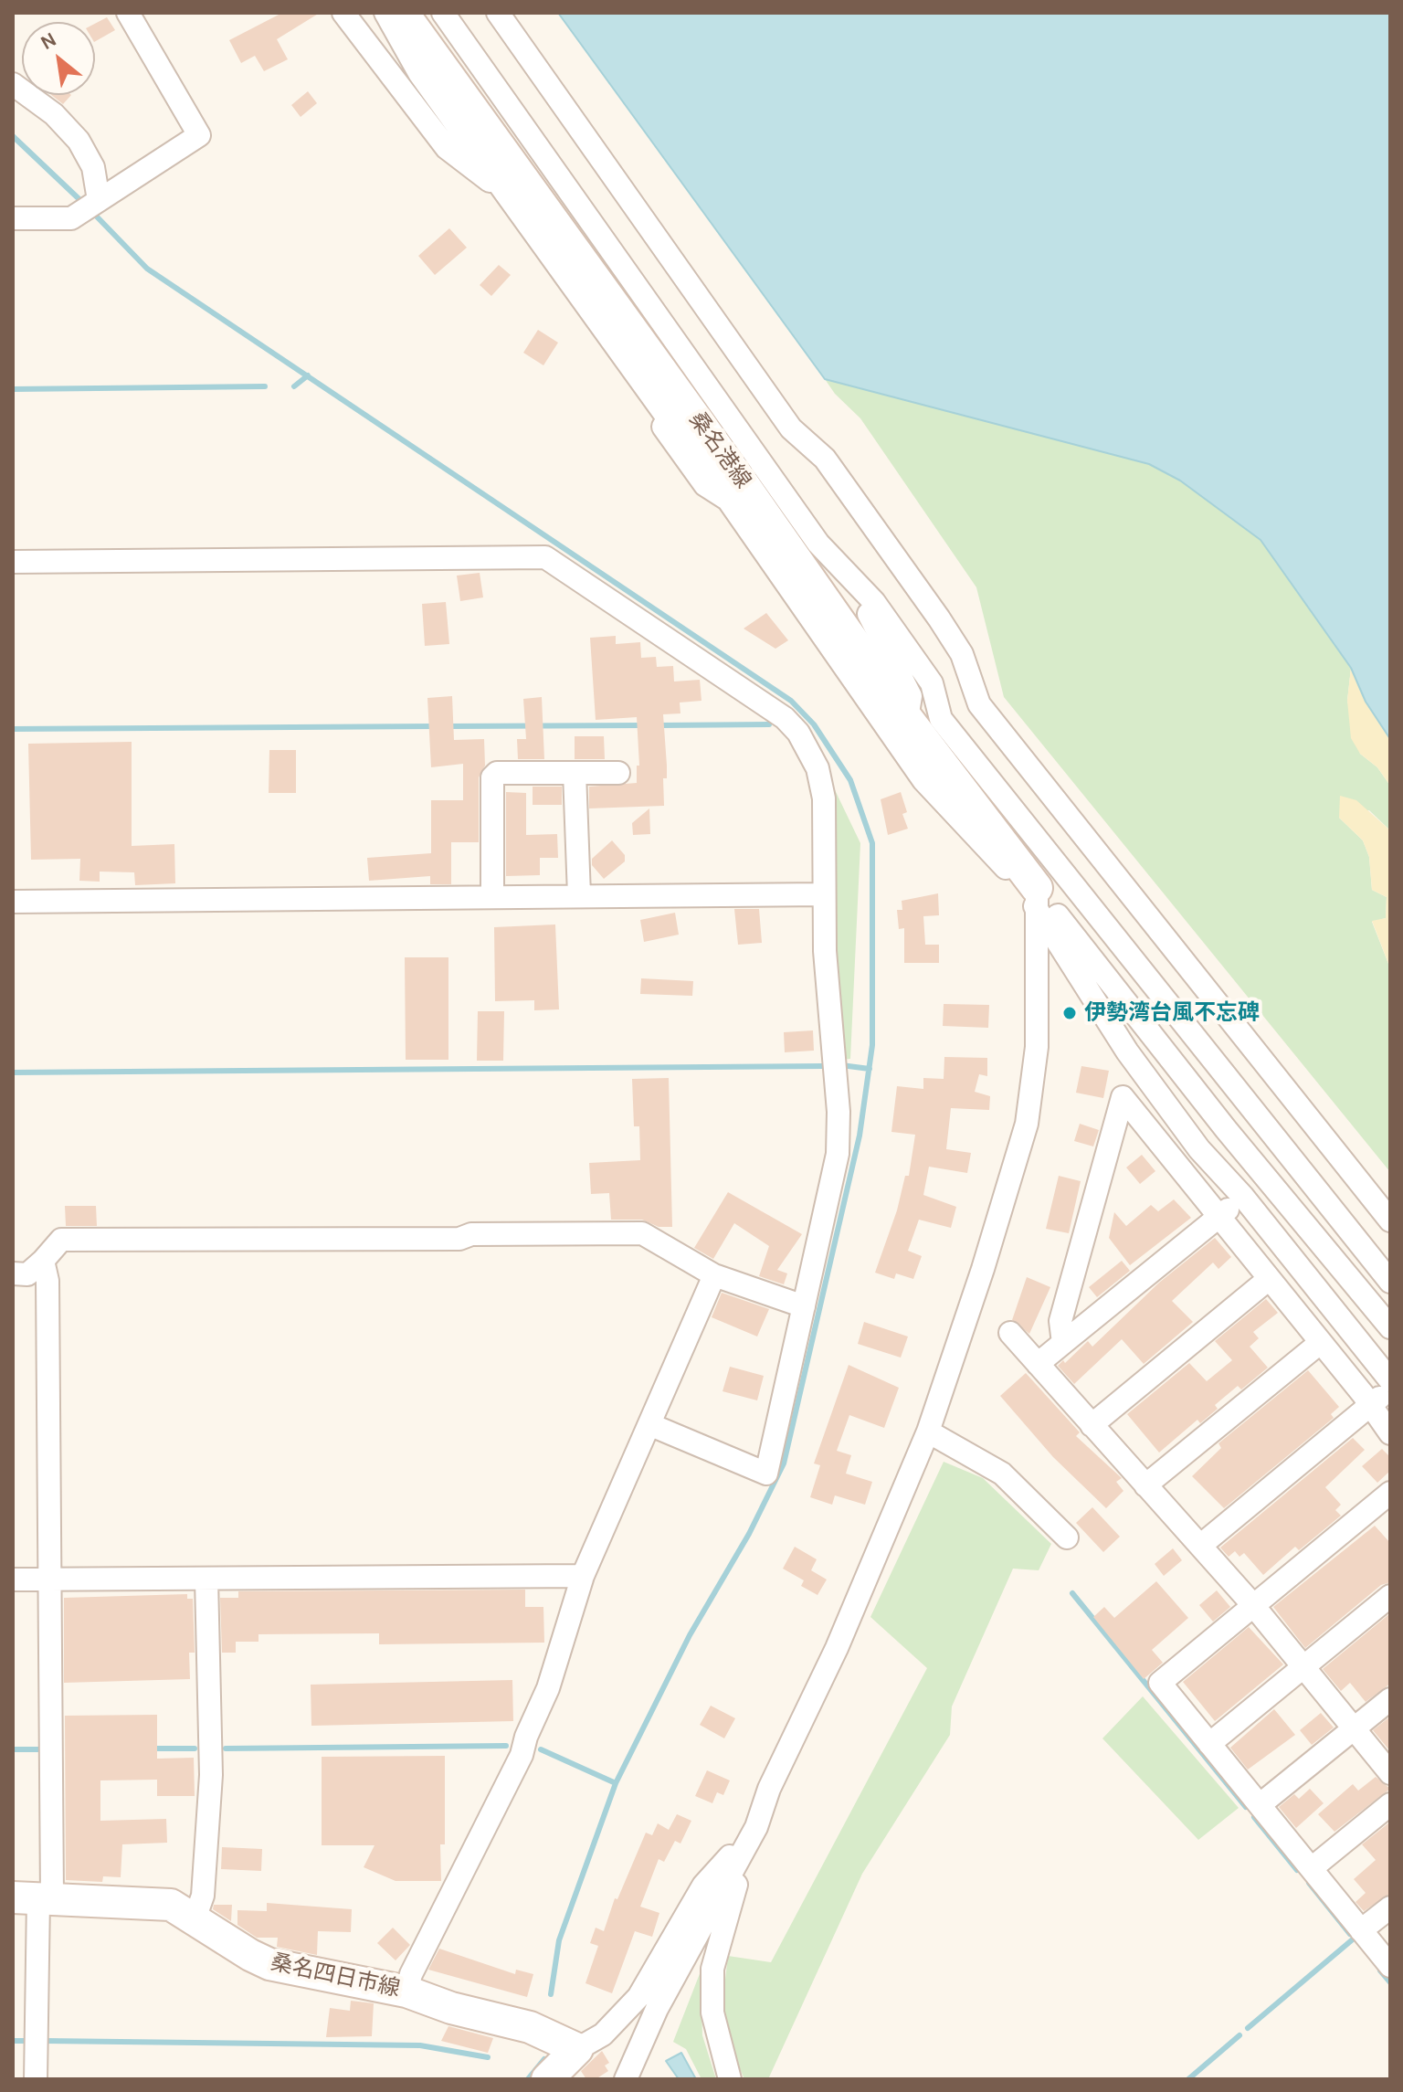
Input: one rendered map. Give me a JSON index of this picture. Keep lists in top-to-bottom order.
{
  "streets": {
    "main road": ["桑名港線", "桑名四日市線"]
  },
  "places": ["伊勢湾台風不忘碑"],
  "north": "top left"
}
